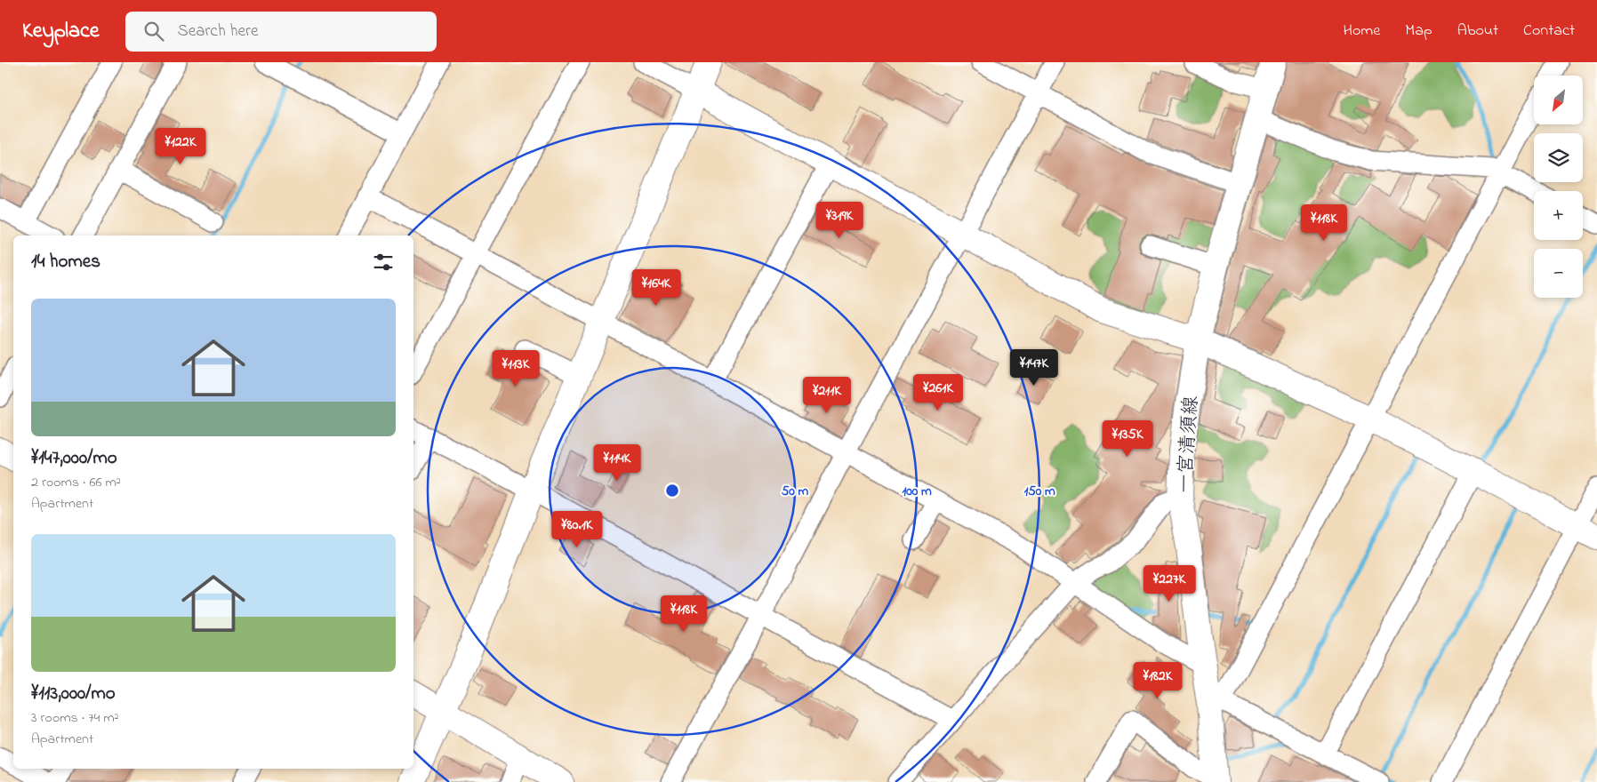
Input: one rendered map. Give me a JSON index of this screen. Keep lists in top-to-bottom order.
{
  "streets": {
    "street": ["一宮清須線"]
  },
  "north": "bottom left",
  "page": {
    "header": "Keyplace",
    "search": "Search here",
    "nav": [
      "Home",
      "Map",
      "About",
      "Contact"
    ],
    "map_buttons": ["+", "−"],
    "price": [
      "¥122K",
      "¥319K",
      "¥118K",
      "¥164K",
      "¥147K",
      "¥113K",
      "¥261K",
      "¥211K",
      "¥135K",
      "¥114K",
      "¥80.1K",
      "¥227K",
      "¥118K",
      "¥182K"
    ],
    "heading": "14 homes",
    "list": [
      {
        "name": "¥147,000/mo",
        "note": "2 rooms · 66 m² · Apartment"
      },
      {
        "name": "¥113,000/mo",
        "note": "3 rooms · 74 m² · Apartment"
      }
    ]
  },
  "rings": ["50 m", "100 m", "150 m"]
}
